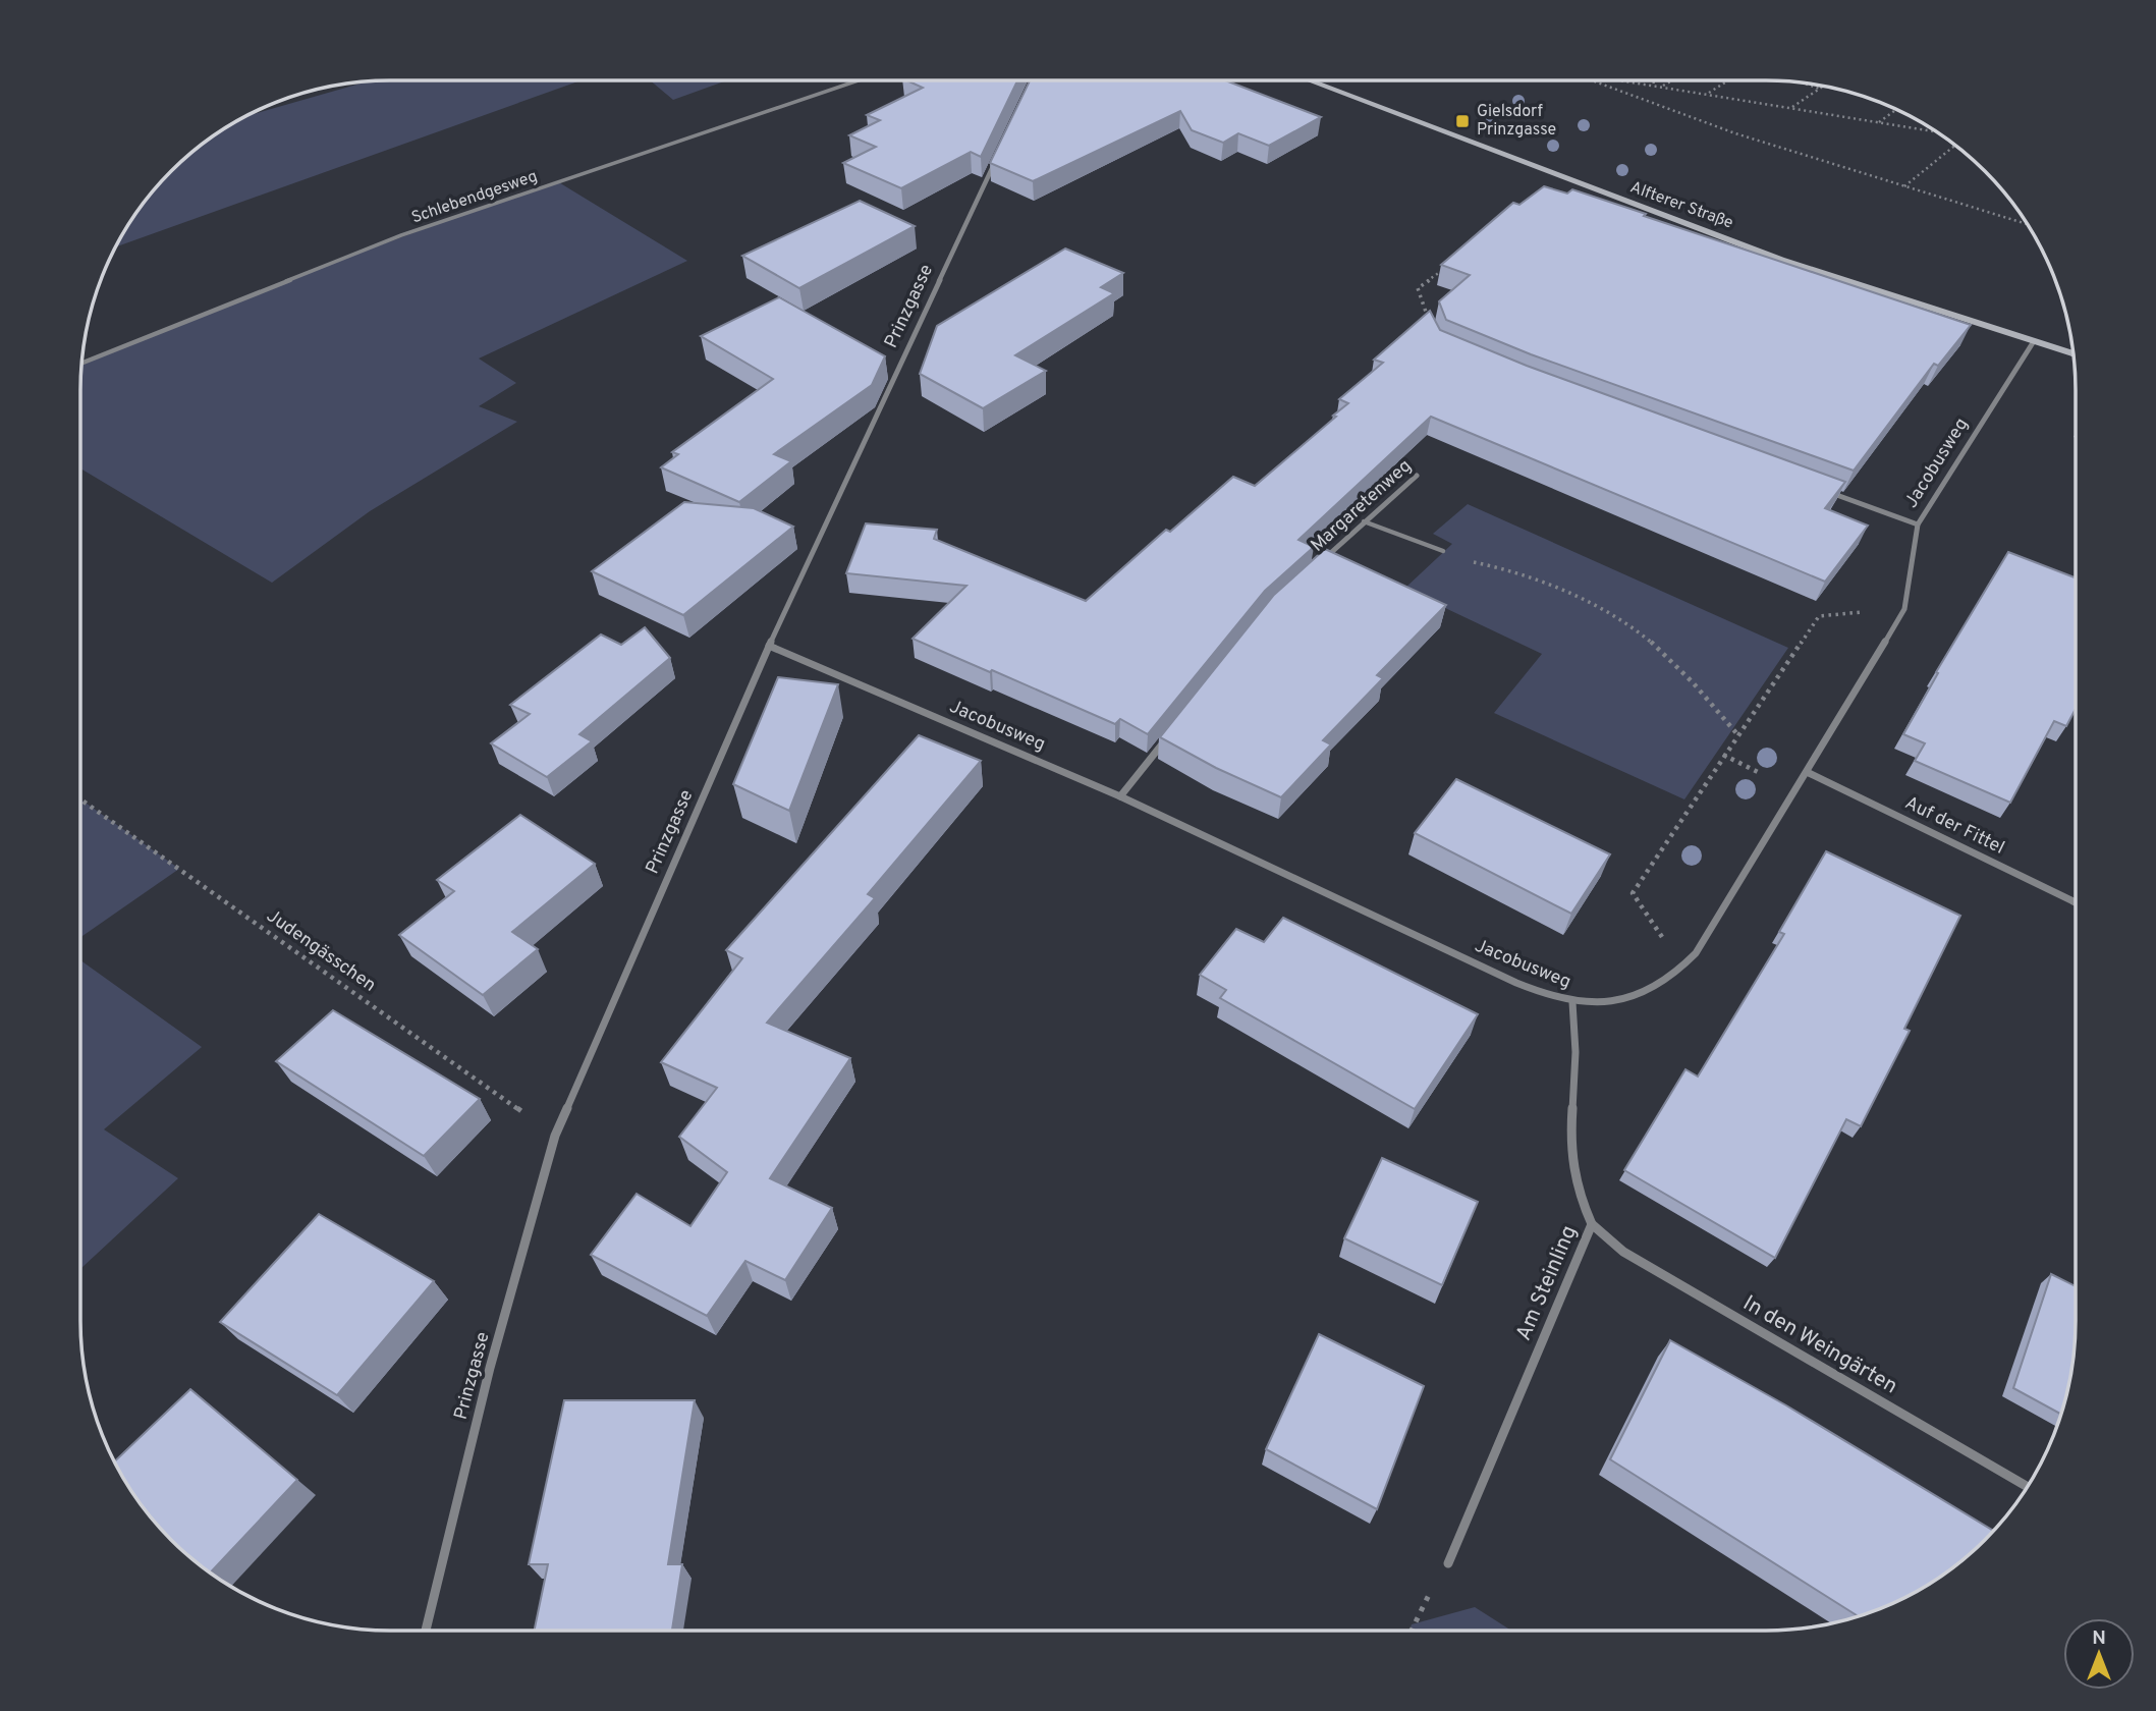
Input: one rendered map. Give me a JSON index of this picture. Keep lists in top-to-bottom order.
{
  "streets": {
    "street": [
      "Alfterer Straße",
      "Prinzgasse",
      "Jacobusweg",
      "Margaretenweg",
      "Auf der Fittel",
      "Am Steinling",
      "In den Weingärten"
    ],
    "lane": ["Schlebendgesweg"],
    "path": ["Judengässchen"]
  },
  "crossings": [
    ["Alfterer Straße", "Jacobusweg"],
    ["Prinzgasse", "Jacobusweg"],
    ["Prinzgasse", "Judengässchen"],
    ["Jacobusweg", "Auf der Fittel"],
    ["Jacobusweg", "Am Steinling"],
    ["Am Steinling", "In den Weingärten"]
  ],
  "places": {
    "transit": ["Gielsdorf Prinzgasse"]
  },
  "north": "top"
}
